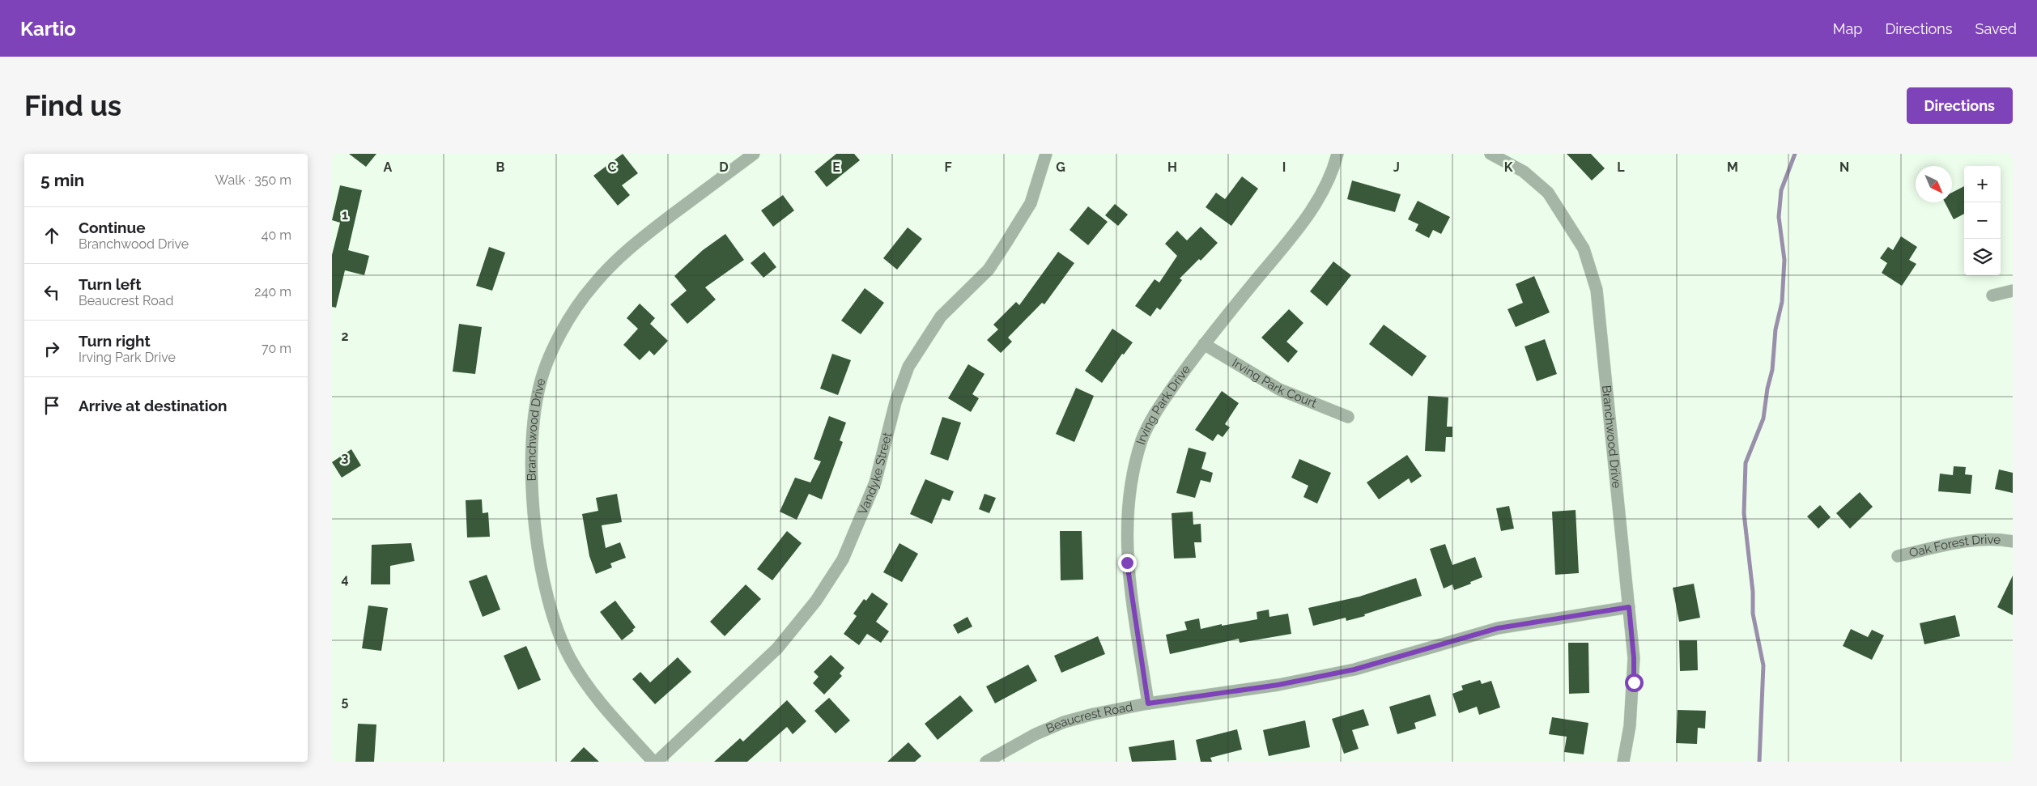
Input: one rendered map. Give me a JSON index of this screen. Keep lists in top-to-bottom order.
{
  "streets": {
    "street": [
      "Irving Park Court",
      "Irving Park Drive",
      "Branchwood Drive",
      "Vandyke Street",
      "Oak Forest Drive",
      "Beaucrest Road"
    ]
  },
  "crossings": [
    ["Irving Park Court", "Irving Park Drive"],
    ["Irving Park Drive", "Beaucrest Road"],
    ["Branchwood Drive", "Vandyke Street"],
    ["Branchwood Drive", "Beaucrest Road"]
  ],
  "north": "bottom right",
  "page": {
    "header": "Kartio",
    "nav": ["Map", "Directions", "Saved"],
    "buttons": "Directions",
    "title": "Find us",
    "heading": ["5 min", "Walk · 350 m"],
    "map_buttons": ["+", "−"],
    "list": [
      ["Continue", "Branchwood Drive", "40 m"],
      ["Turn left", "Beaucrest Road", "240 m"],
      ["Turn right", "Irving Park Drive", "70 m"],
      "Arrive at destination"
    ]
  },
  "grid": {
    "columns": [
      "A",
      "B",
      "C",
      "D",
      "E",
      "F",
      "G",
      "H",
      "I",
      "J",
      "K",
      "L",
      "M",
      "N"
    ],
    "rows": [
      "1",
      "2",
      "3",
      "4",
      "5"
    ]
  }
}
